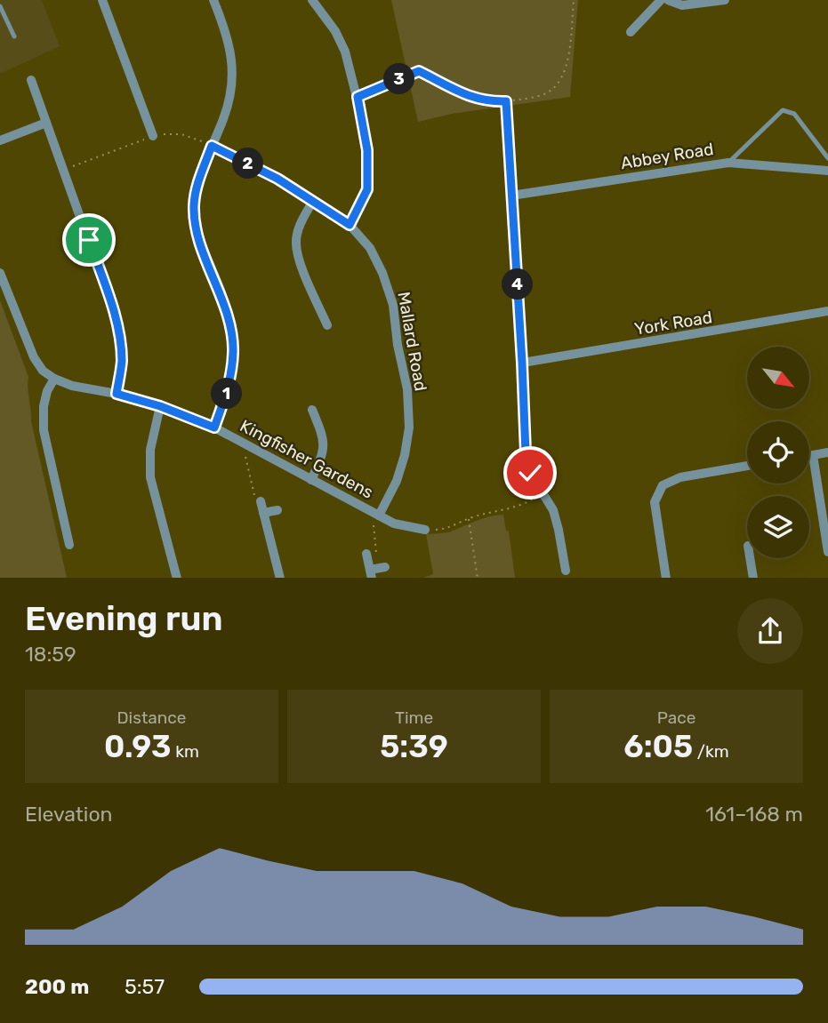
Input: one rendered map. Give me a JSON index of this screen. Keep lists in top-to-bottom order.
{
  "streets": {
    "street": [
      "Abbey Road",
      "York Road",
      "Mallard Road",
      "Kingfisher Gardens"
    ]
  },
  "crossings": [
    ["Mallard Road", "Kingfisher Gardens"]
  ],
  "north": "bottom right",
  "page": {
    "pins": [
      "3",
      "2",
      "4",
      "1"
    ],
    "heading": ["Evening run", "18:59"],
    "stats": [
      ["Distance", "0.93 km"],
      ["Time", "5:39"],
      ["Pace", "6:05 /km"]
    ],
    "chart": ["Elevation", "161–168 m"],
    "list": [
      {
        "name": "200 m",
        "note": "5:57"
      }
    ]
  }
}
